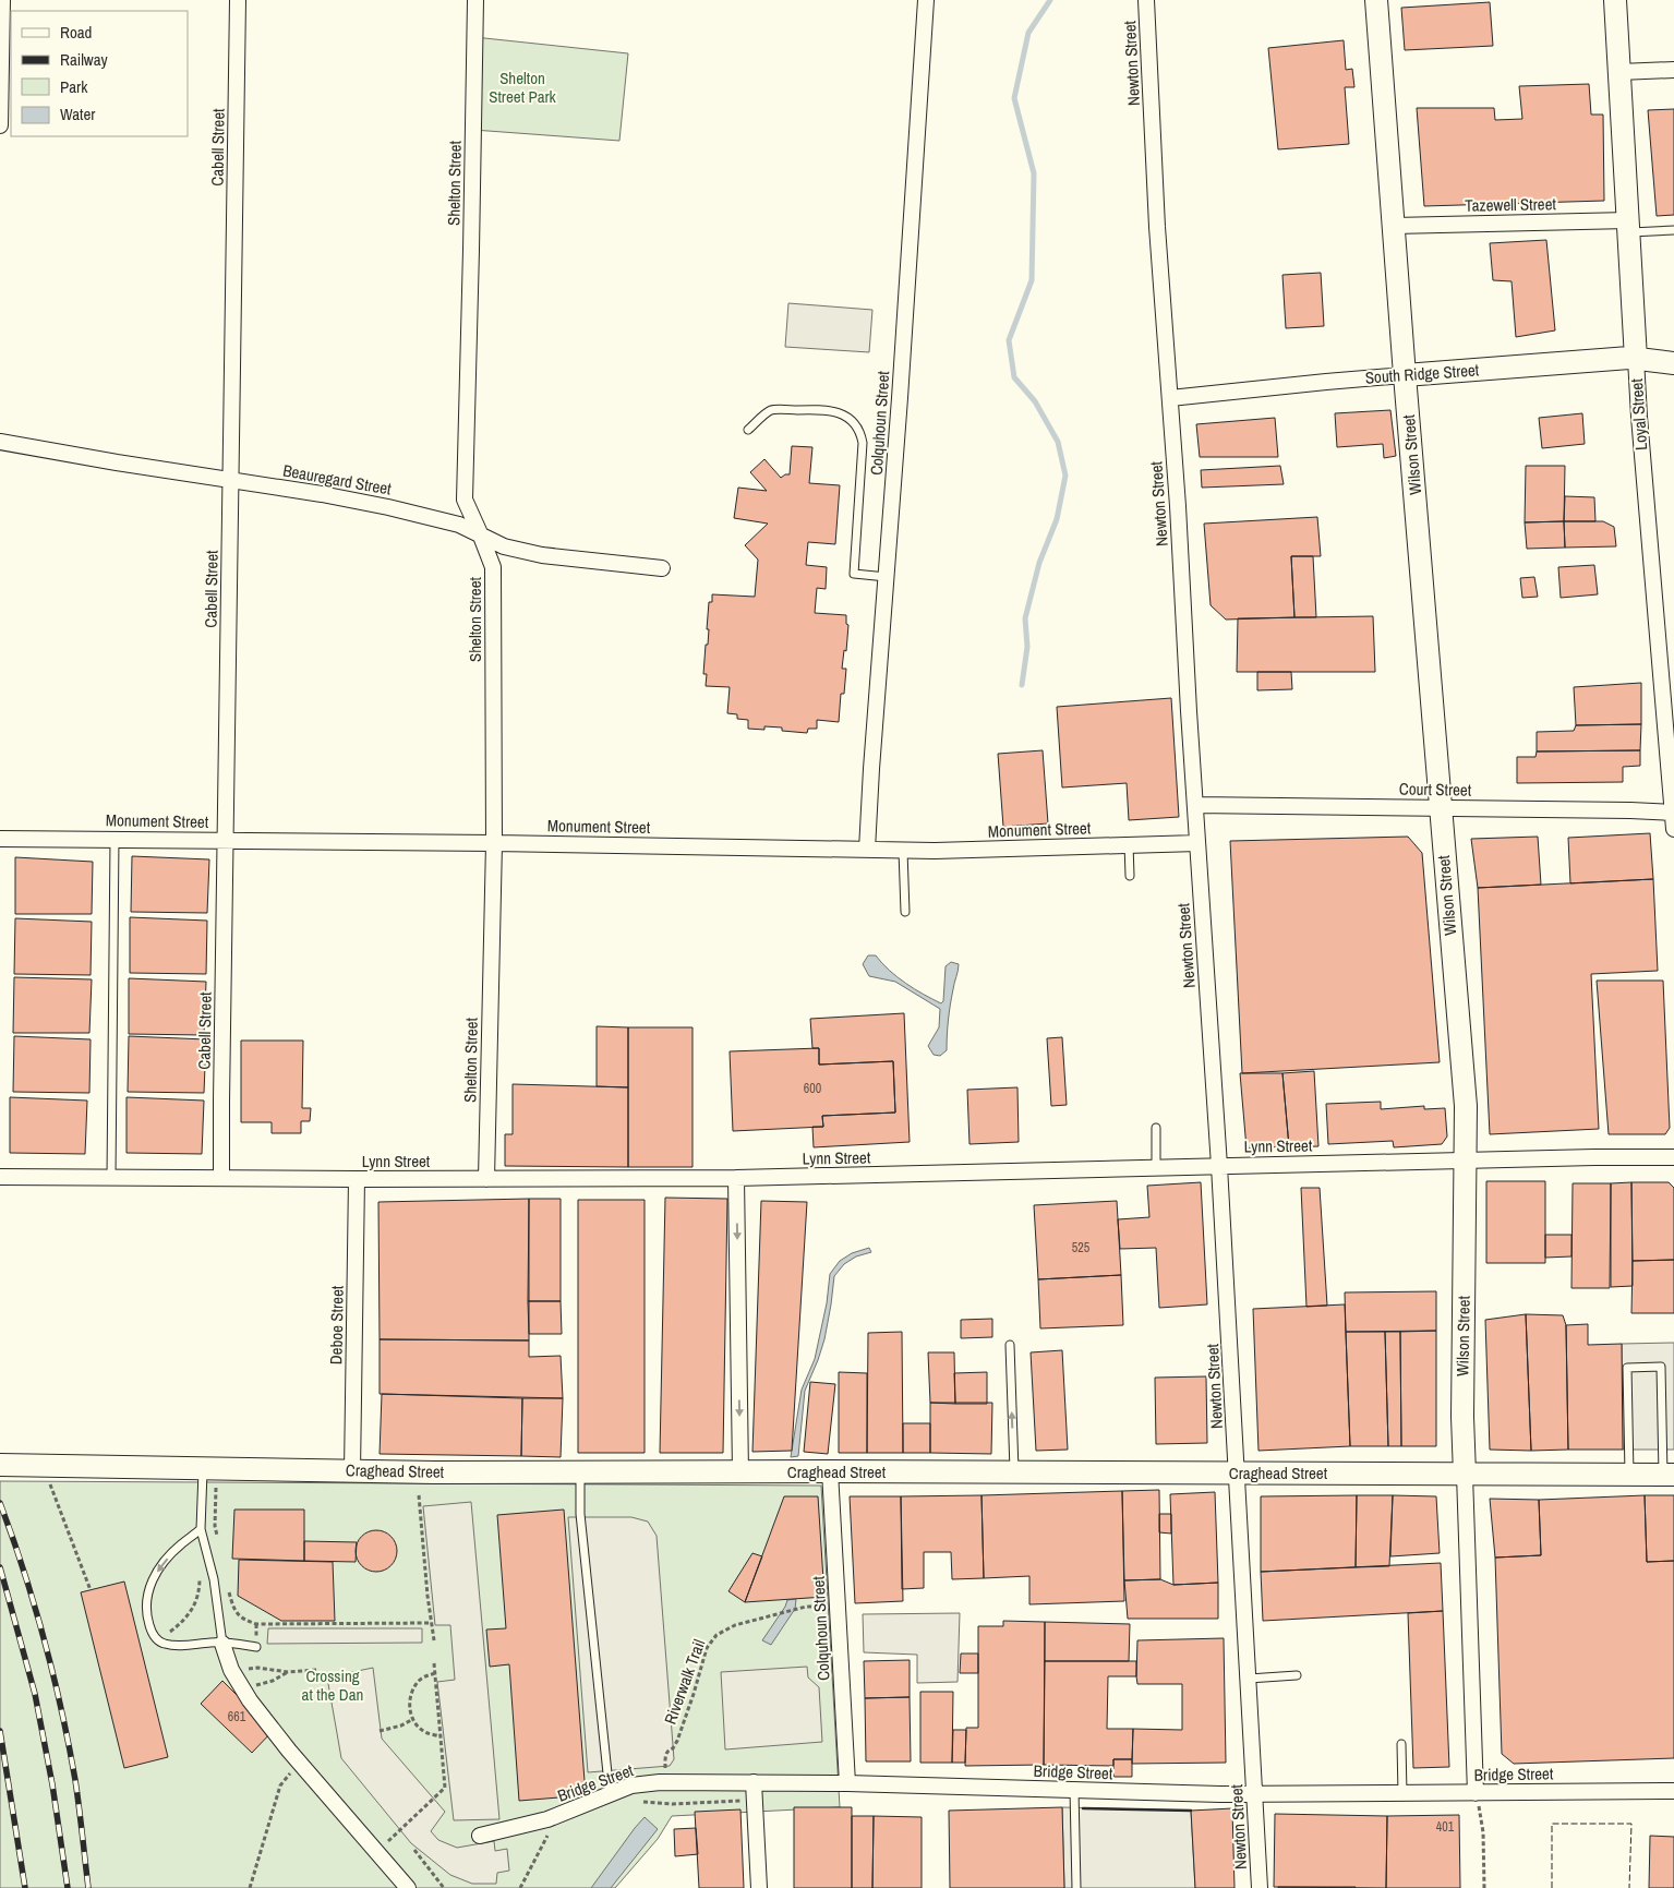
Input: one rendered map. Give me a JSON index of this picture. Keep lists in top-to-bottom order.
{
  "streets": {
    "street": [
      "Newton Street",
      "Cabell Street",
      "Shelton Street",
      "Tazewell Street",
      "South Ridge Street",
      "Loyal Street",
      "Colquhoun Street",
      "Wilson Street",
      "Beauregard Street",
      "Court Street",
      "Monument Street",
      "Lynn Street",
      "Deboe Street",
      "Craghead Street",
      "Bridge Street"
    ],
    "path": ["Riverwalk Trail"]
  },
  "crossings": [
    ["Newton Street", "South Ridge Street"],
    ["Newton Street", "Court Street"],
    ["Newton Street", "Monument Street"],
    ["Newton Street", "Lynn Street"],
    ["Newton Street", "Craghead Street"],
    ["Newton Street", "Bridge Street"],
    ["Cabell Street", "Beauregard Street"],
    ["Cabell Street", "Monument Street"],
    ["Cabell Street", "Lynn Street"],
    ["Shelton Street", "Beauregard Street"],
    ["Shelton Street", "Monument Street"],
    ["Shelton Street", "Lynn Street"],
    ["Tazewell Street", "Loyal Street"],
    ["Tazewell Street", "Wilson Street"],
    ["South Ridge Street", "Loyal Street"],
    ["South Ridge Street", "Wilson Street"],
    ["Loyal Street", "Court Street"],
    ["Colquhoun Street", "Monument Street"],
    ["Colquhoun Street", "Craghead Street"],
    ["Colquhoun Street", "Bridge Street"],
    ["Wilson Street", "Court Street"],
    ["Wilson Street", "Lynn Street"],
    ["Wilson Street", "Craghead Street"],
    ["Wilson Street", "Bridge Street"],
    ["Lynn Street", "Deboe Street"],
    ["Deboe Street", "Craghead Street"]
  ],
  "parks": ["Shelton Street Park", "Crossing at the Dan"],
  "house_numbers": [
    "600",
    "525",
    "661",
    "401"
  ],
  "legend": [
    "Road",
    "Railway",
    "Park",
    "Water"
  ]
}
